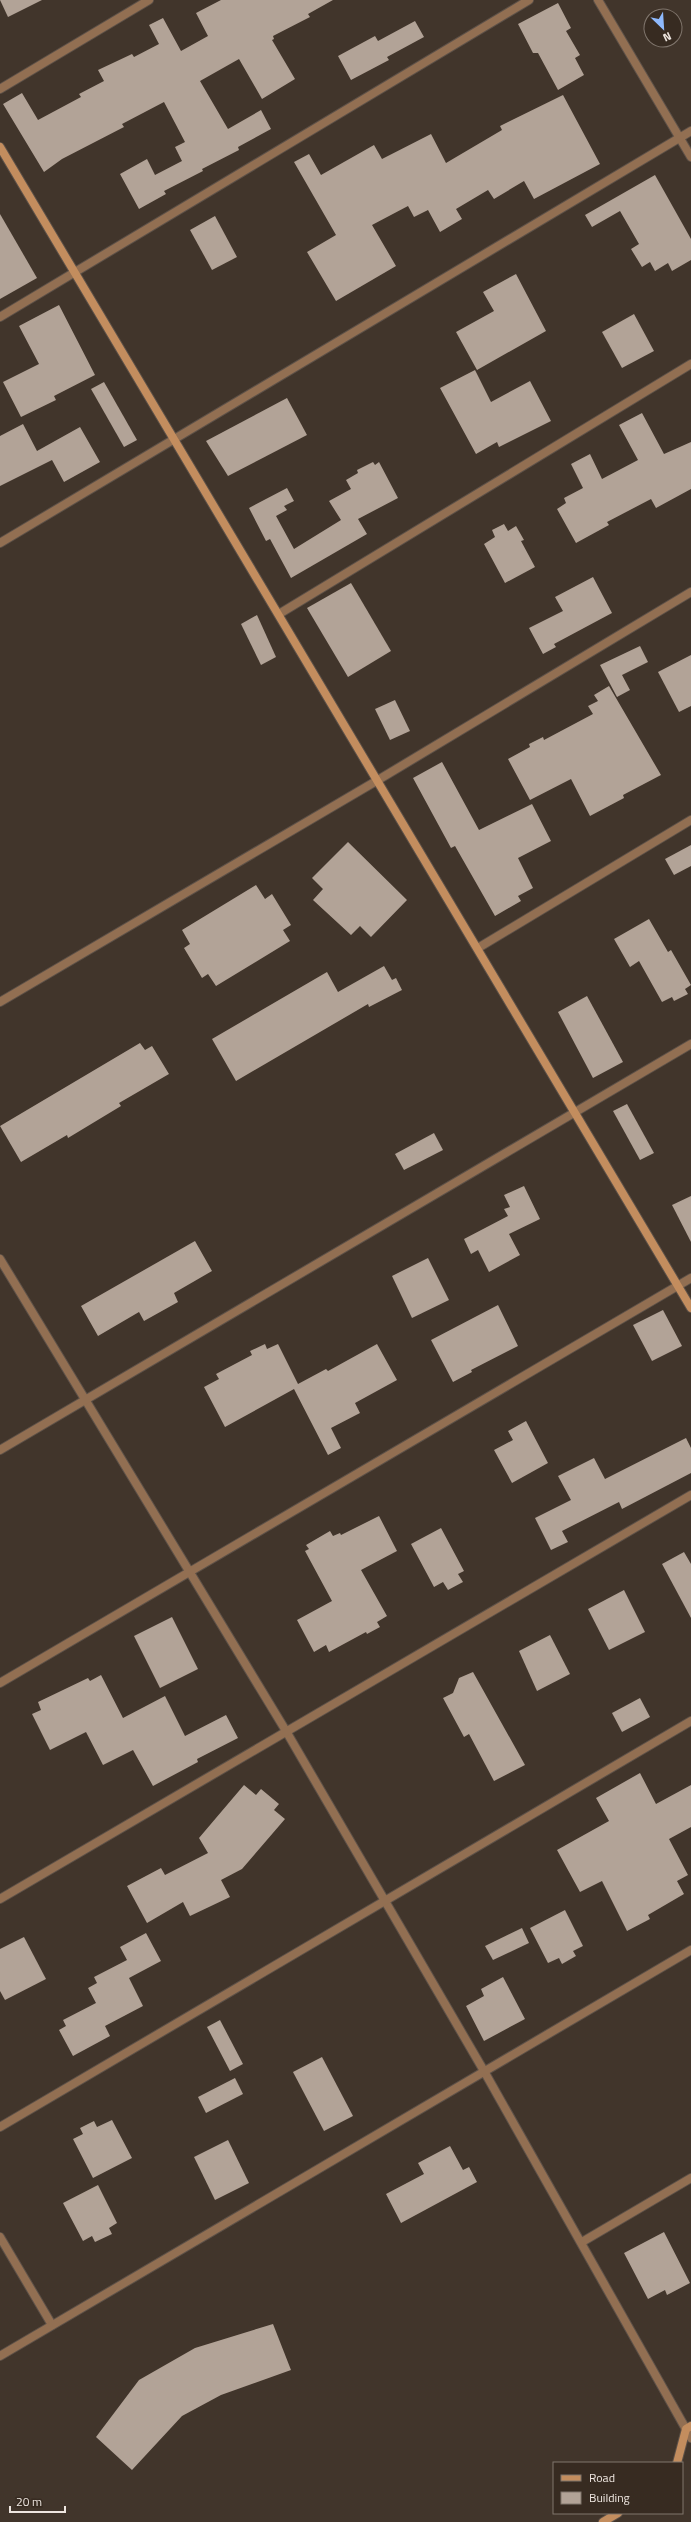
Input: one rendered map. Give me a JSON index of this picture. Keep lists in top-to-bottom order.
{
  "legend": ["Road", "Building"],
  "scale_bar": "20 m",
  "north": "bottom right"
}
